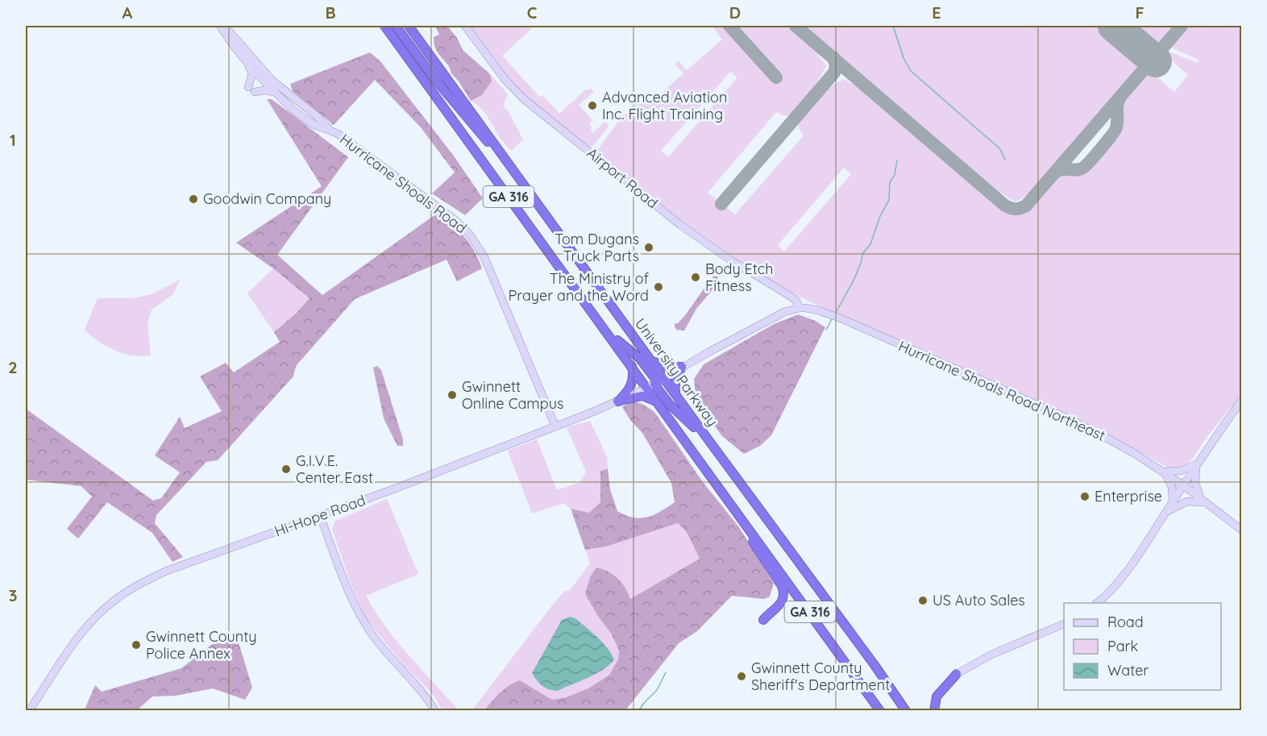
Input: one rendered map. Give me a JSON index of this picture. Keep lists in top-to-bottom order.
{
  "streets": {
    "highway": ["GA 316", "University Parkway"],
    "street": [
      "Airport Road",
      "Hurricane Shoals Road",
      "Hurricane Shoals Road Northeast",
      "Hi-Hope Road"
    ]
  },
  "crossings": [
    ["Airport Road", "Hurricane Shoals Road Northeast"],
    ["Hurricane Shoals Road", "Hi-Hope Road"],
    ["University Parkway", "Hi-Hope Road"]
  ],
  "places": [
    "Advanced Aviation Inc. Flight Training",
    "Goodwin Company",
    "Tom Dugans Truck Parts",
    "Body Etch Fitness",
    "The Ministry of Prayer and the Word",
    "Gwinnett Online Campus",
    "G.I.V.E. Center East",
    "Enterprise",
    "US Auto Sales",
    "Gwinnett County Police Annex",
    "Gwinnett County Sheriff's Department"
  ],
  "legend": ["Road", "Park", "Water"],
  "grid": {
    "columns": [
      "A",
      "B",
      "C",
      "D",
      "E",
      "F"
    ],
    "rows": ["1", "2", "3"]
  }
}
